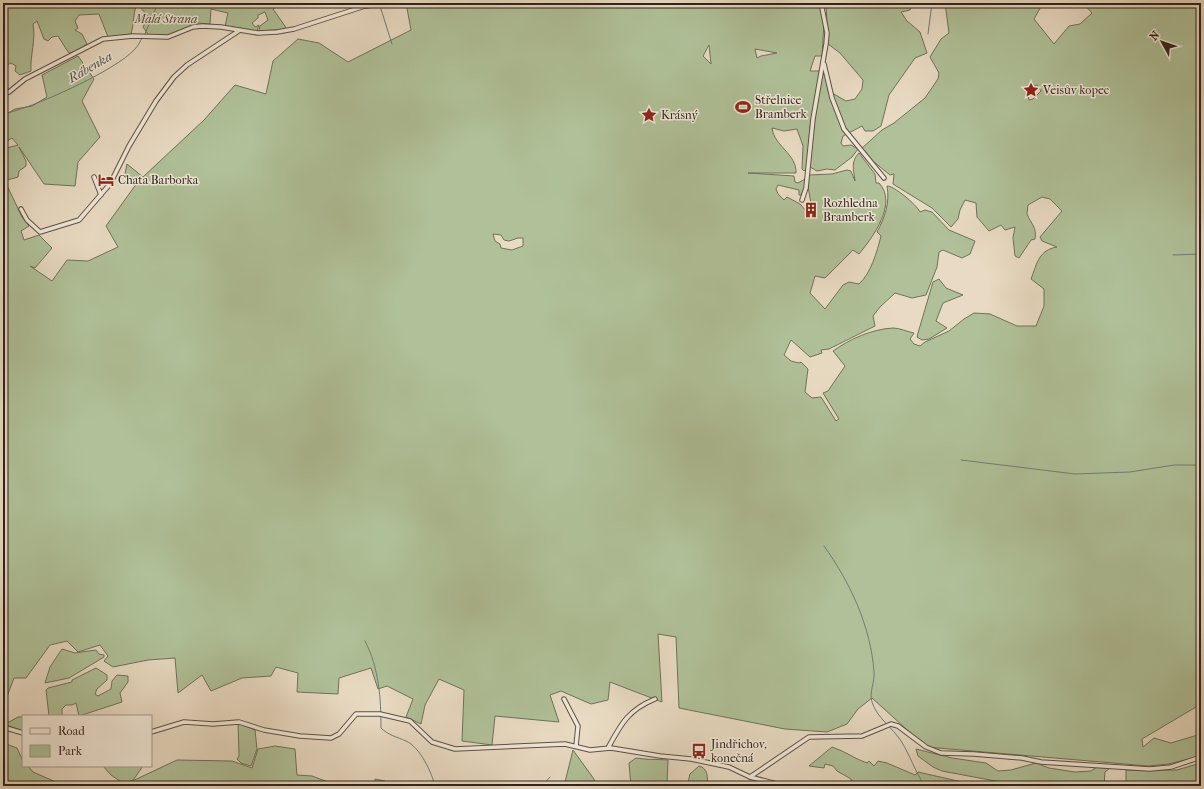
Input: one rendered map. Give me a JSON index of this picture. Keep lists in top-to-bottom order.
{
  "water": ["Rábenka"],
  "parks": ["Malá Strana"],
  "places": {
    "place": ["Veisův kopec", "Krásný"],
    "sports": ["Střelnice Bramberk"],
    "hotel": ["Chata Barborka"],
    "building": ["Rozhledna Bramberk"],
    "bus stop": ["Jindřichov, konečná"]
  },
  "legend": ["Road", "Park"],
  "north": "top left"
}
